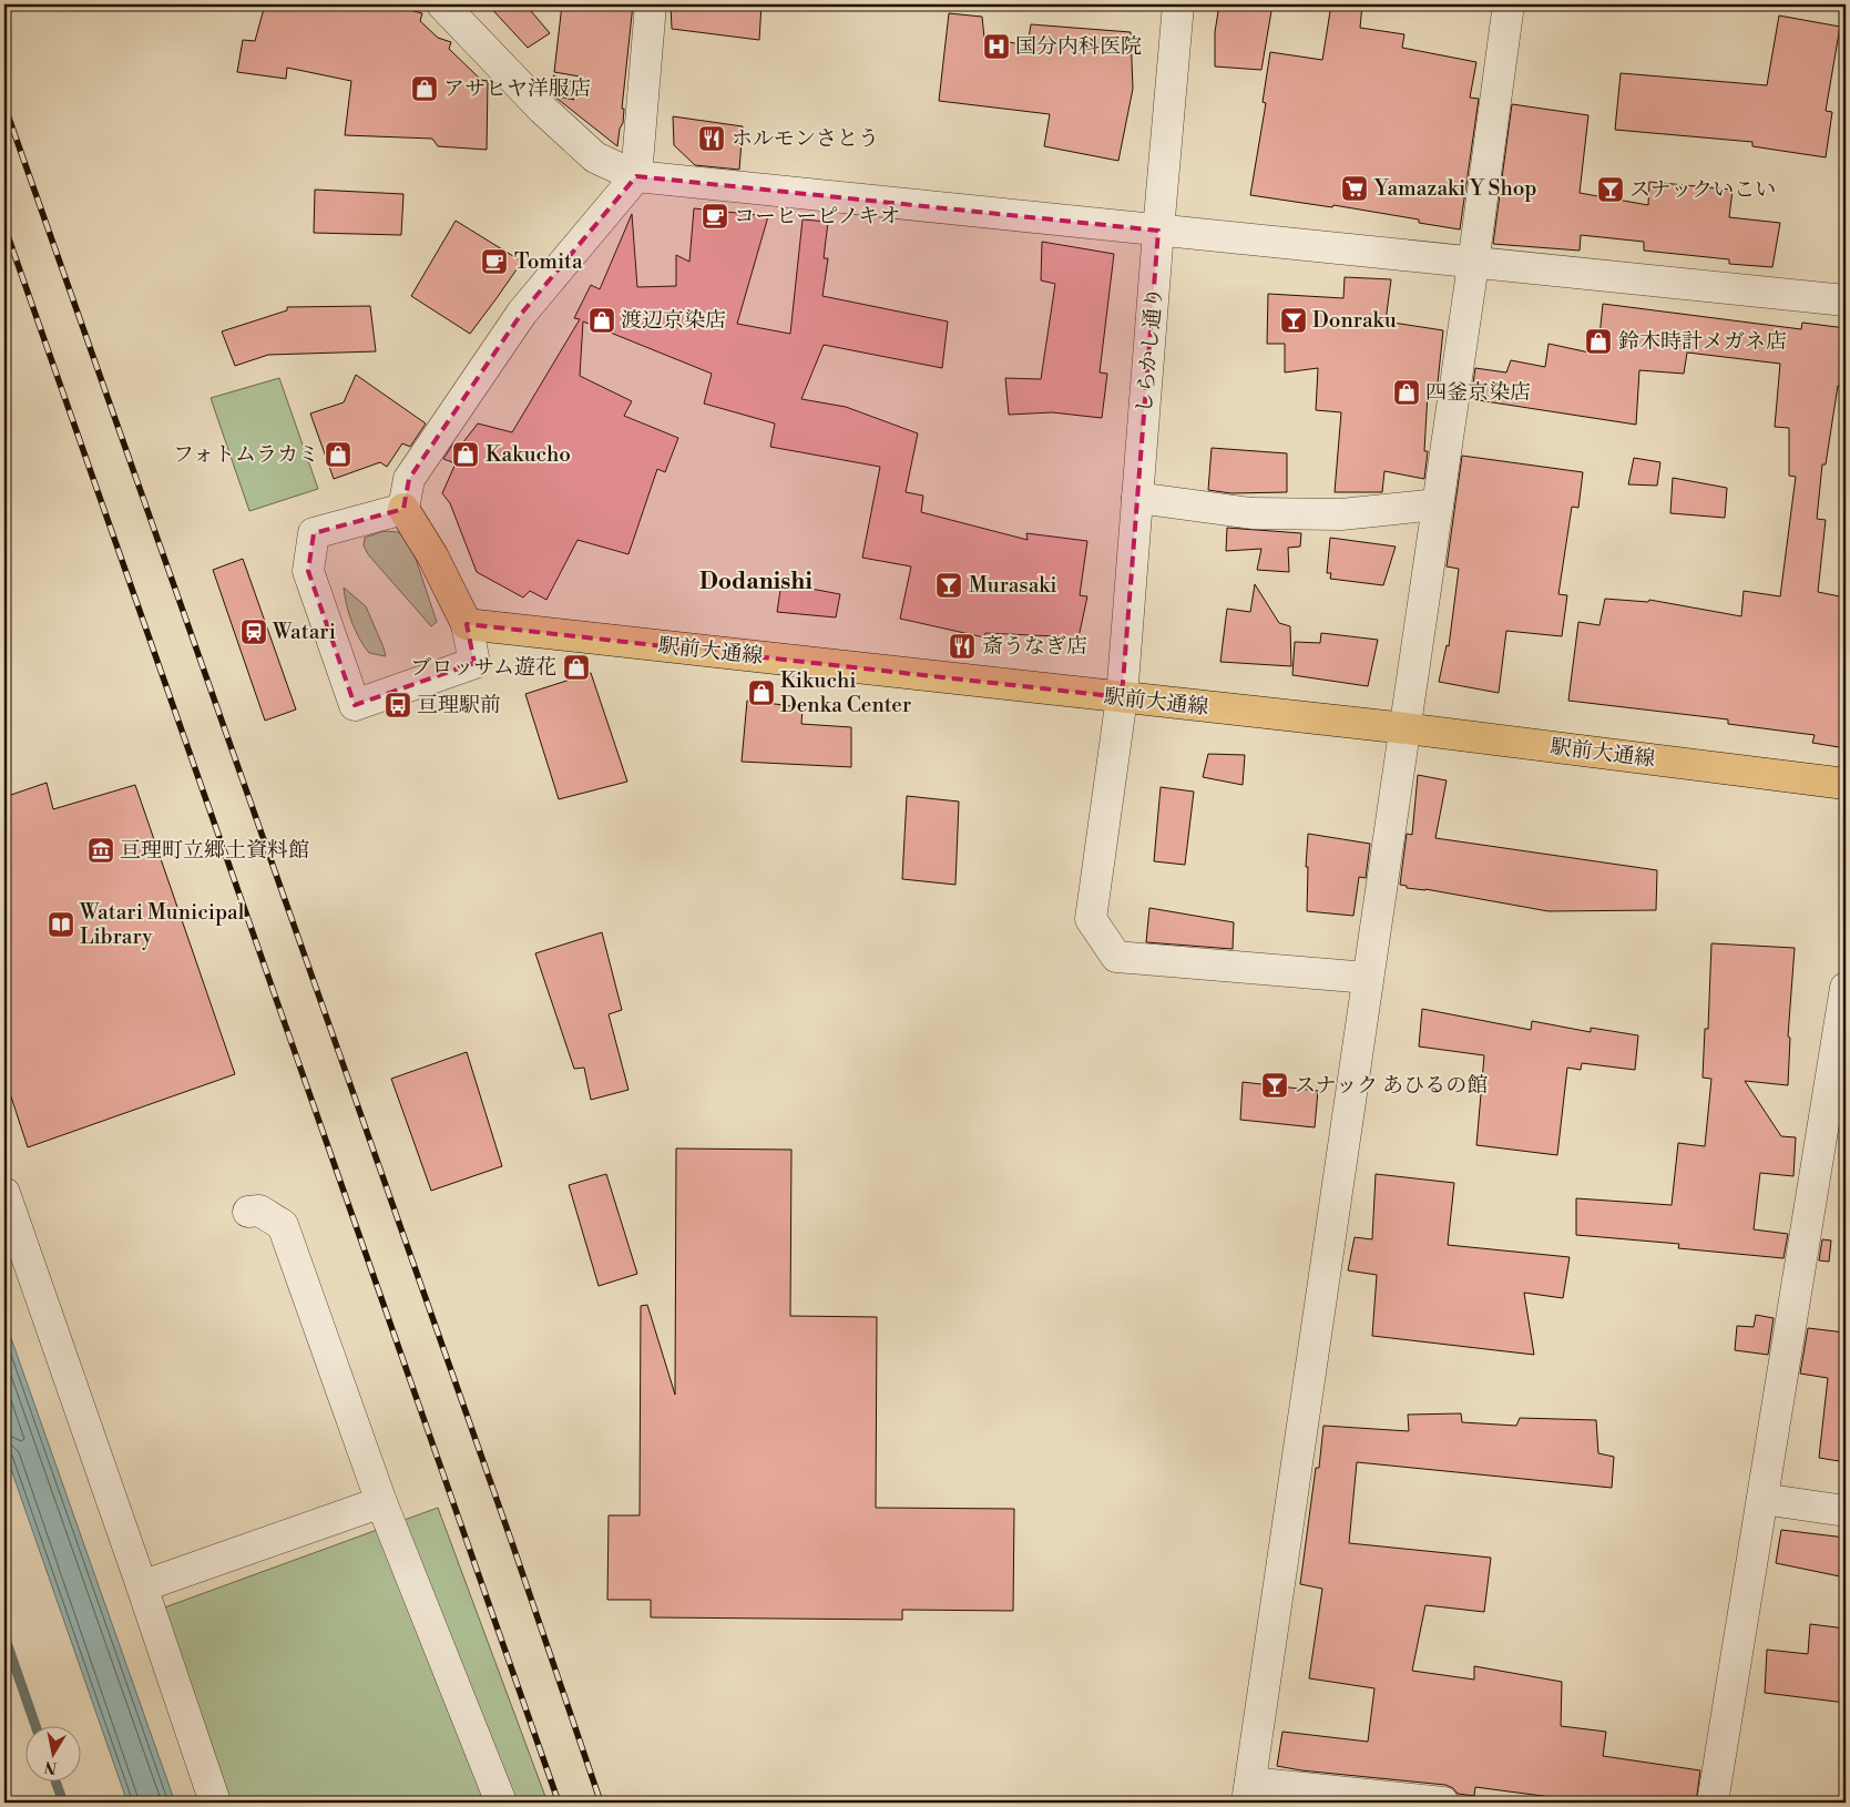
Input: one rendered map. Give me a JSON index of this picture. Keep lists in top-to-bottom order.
{
  "streets": {
    "main road": ["駅前大通線"],
    "street": ["しらかし通り"]
  },
  "crossings": [
    ["しらかし通り", "駅前大通線"]
  ],
  "districts": ["Dodanishi"],
  "places": {
    "hospital": ["国分内科医院"],
    "shop": [
      "アサヒヤ洋服店",
      "渡辺京染店",
      "鈴木時計メガネ店",
      "四釜京染店",
      "フォトムラカミ",
      "Kakucho",
      "ブロッサム遊花",
      "Kikuchi Denka Center"
    ],
    "restaurant": ["ホルモンさとう", "斎うなぎ店"],
    "supermarket": ["Yamazaki Y Shop"],
    "bar": [
      "スナックいこい",
      "Donraku",
      "Murasaki",
      "スナック あひるの館"
    ],
    "cafe": ["コーヒーピノキオ", "Tomita"],
    "station": ["Watari"],
    "bus stop": ["亘理駅前"],
    "museum": ["亘理町立郷土資料館"],
    "library": ["Watari Municipal Library"]
  },
  "north": "bottom"
}
